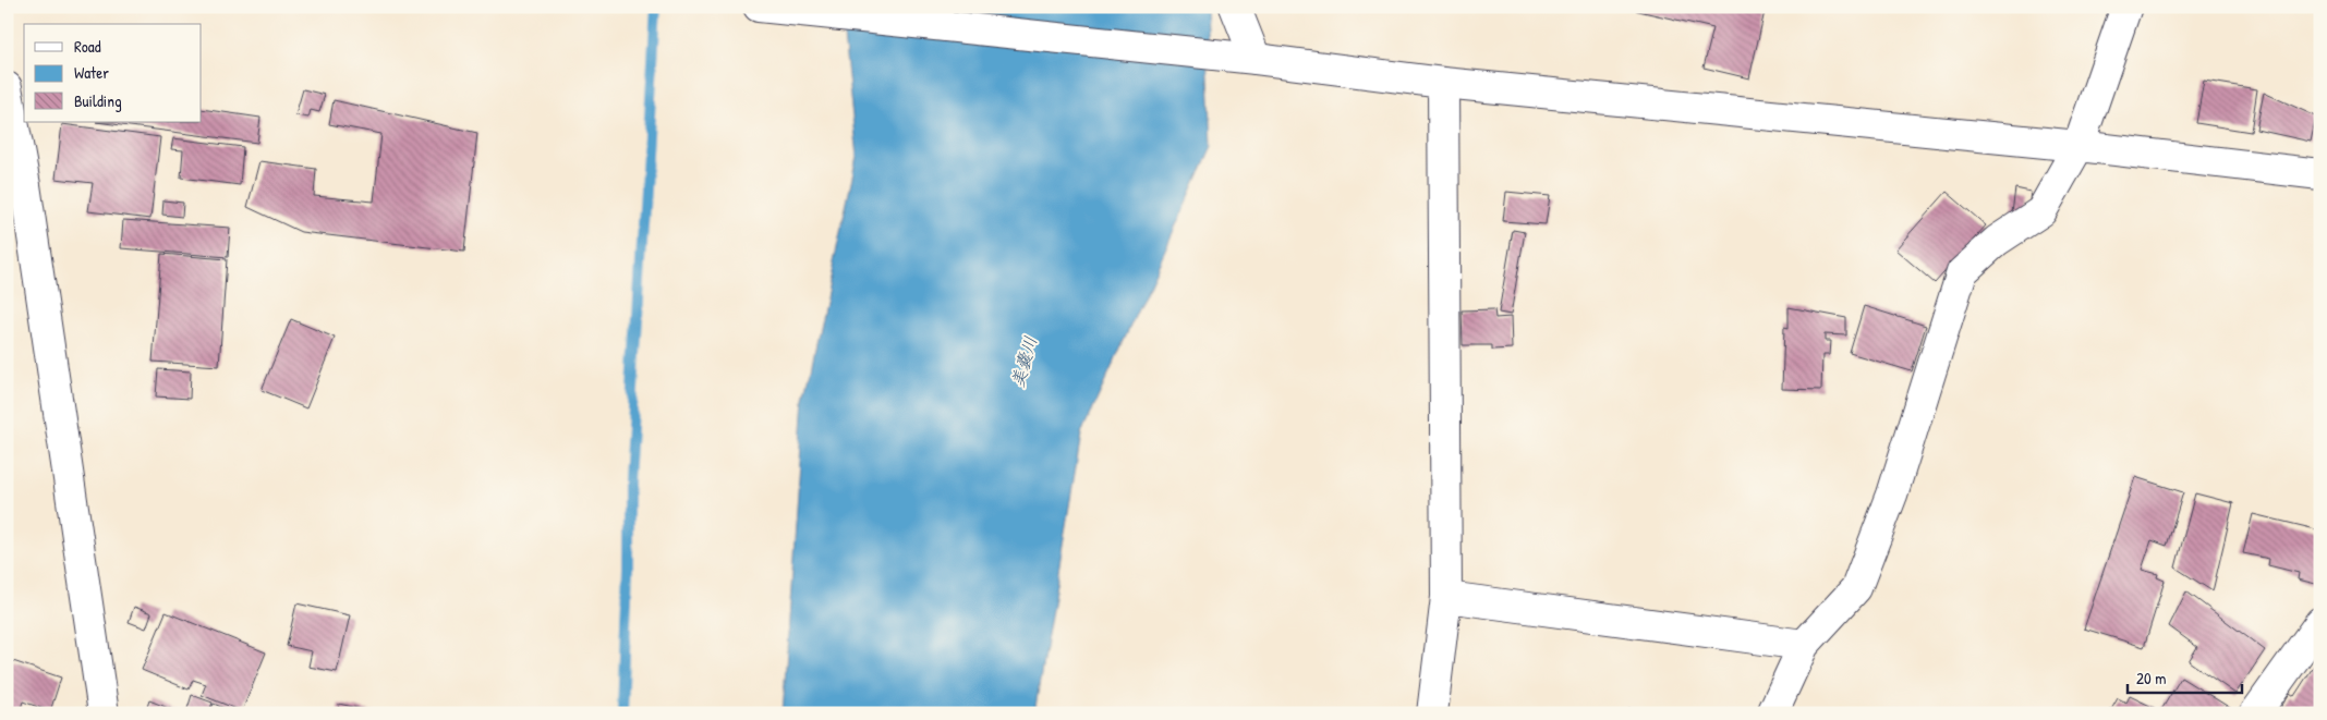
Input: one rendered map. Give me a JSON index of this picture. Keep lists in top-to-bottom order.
{
  "water": ["美嚢川"],
  "legend": ["Road", "Water", "Building"],
  "scale_bar": "20 m"
}
